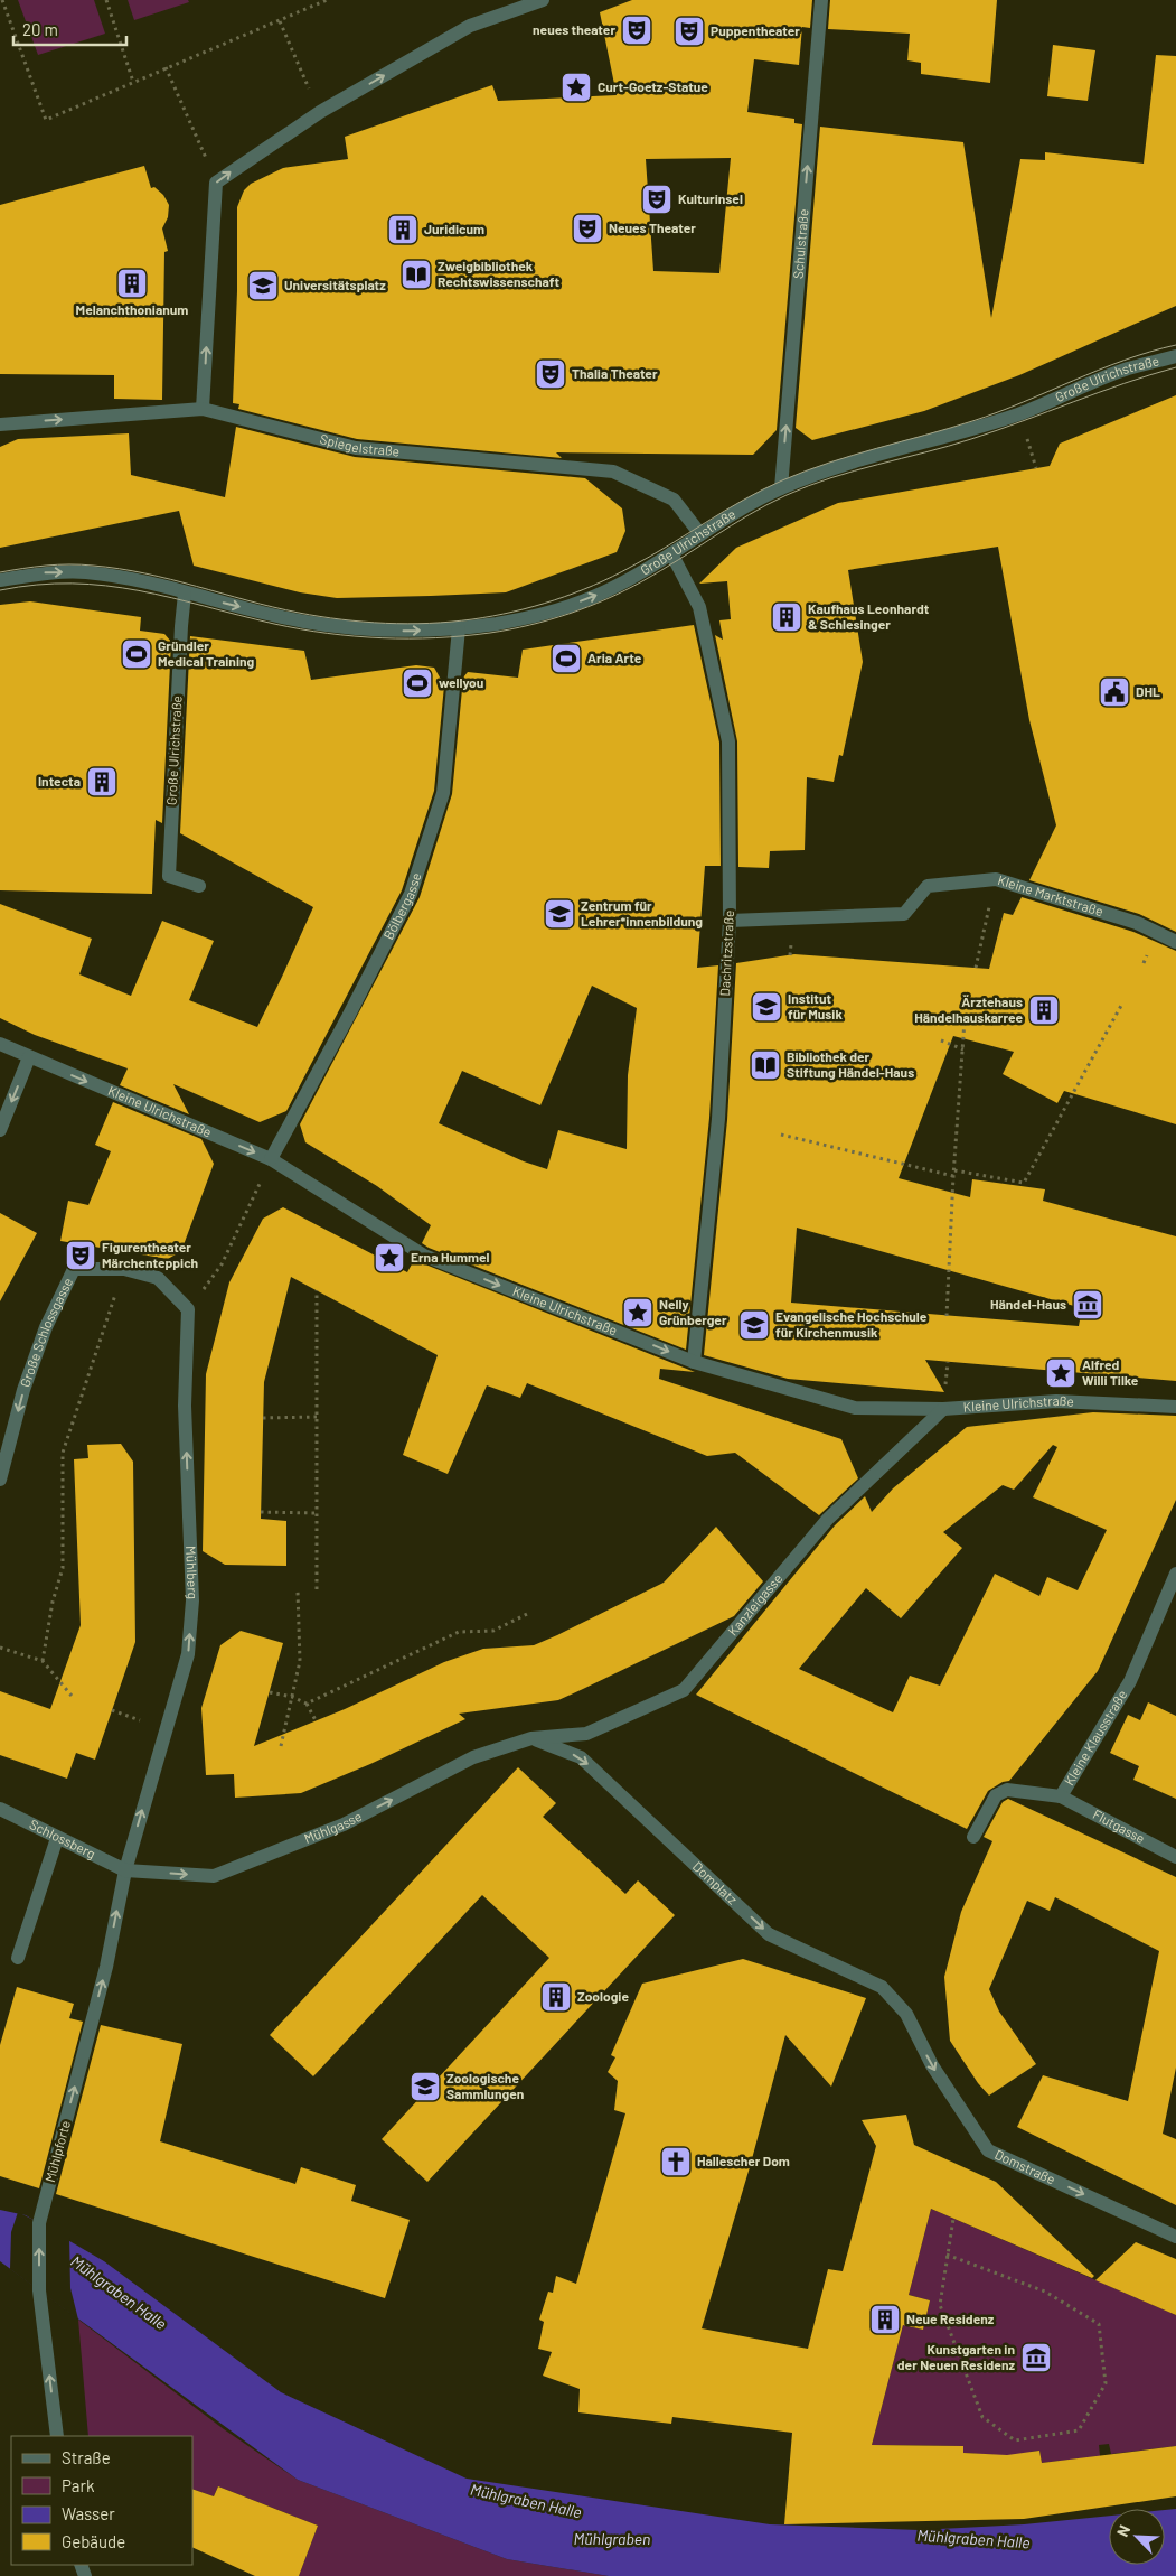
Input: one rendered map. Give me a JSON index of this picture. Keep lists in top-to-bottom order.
{
  "streets": {
    "street": [
      "Schulstraße",
      "Große Ulrichstraße",
      "Spiegelstraße",
      "Kleine Marktstraße",
      "Bölbergasse",
      "Dachritzstraße",
      "Kleine Ulrichstraße",
      "Große Schlossgasse",
      "Mühlberg",
      "Kanzleigasse",
      "Kleine Klausstraße",
      "Mühlgasse",
      "Flutgasse",
      "Schlossberg",
      "Domplatz",
      "Mühlpforte",
      "Domstraße"
    ]
  },
  "crossings": [
    ["Schulstraße", "Große Ulrichstraße"],
    ["Große Ulrichstraße", "Spiegelstraße"],
    ["Große Ulrichstraße", "Bölbergasse"],
    ["Große Ulrichstraße", "Dachritzstraße"],
    ["Kleine Marktstraße", "Dachritzstraße"],
    ["Bölbergasse", "Kleine Ulrichstraße"],
    ["Dachritzstraße", "Kleine Ulrichstraße"],
    ["Kleine Ulrichstraße", "Kanzleigasse"],
    ["Große Schlossgasse", "Mühlberg"],
    ["Mühlberg", "Mühlgasse"],
    ["Mühlberg", "Schlossberg"],
    ["Mühlberg", "Mühlpforte"],
    ["Kanzleigasse", "Mühlgasse"],
    ["Kanzleigasse", "Domplatz"],
    ["Kleine Klausstraße", "Flutgasse"],
    ["Mühlgasse", "Schlossberg"],
    ["Mühlgasse", "Domplatz"],
    ["Mühlgasse", "Mühlpforte"],
    ["Schlossberg", "Mühlpforte"],
    ["Domplatz", "Domstraße"]
  ],
  "one_way": [
    "Schulstraße",
    "Große Ulrichstraße",
    "Kleine Ulrichstraße",
    "Große Schlossgasse",
    "Mühlberg",
    "Mühlgasse",
    "Domplatz",
    "Mühlpforte",
    "Domstraße"
  ],
  "water": ["Mühlgraben Halle", "Mühlgraben"],
  "places": {
    "theatre": [
      "neues theater",
      "Puppentheater",
      "Kulturinsel",
      "Neues Theater",
      "Thalia Theater",
      "Figurentheater Märchenteppich"
    ],
    "place": [
      "Curt-Goetz-Statue",
      "Erna Hummel",
      "Nelly Grünberger",
      "Alfred Willi Tilke"
    ],
    "building": [
      "Juridicum",
      "Melanchthonianum",
      "Kaufhaus Leonhardt & Schlesinger",
      "Intecta",
      "Ärztehaus Händelhauskarree",
      "Zoologie",
      "Neue Residenz"
    ],
    "library": ["Zweigbibliothek Rechtswissenschaft", "Bibliothek der Stiftung Händel-Haus"],
    "school or university": [
      "Universitätsplatz",
      "Zentrum für Lehrer*innenbildung",
      "Institut für Musik",
      "Evangelische Hochschule für Kirchenmusik",
      "Zoologische Sammlungen"
    ],
    "sports": ["Gründler Medical Training", "Aria Arte", "wellyou"],
    "public building": ["DHL"],
    "museum": ["Händel-Haus", "Kunstgarten in der Neuen Residenz"],
    "church": ["Hallescher Dom"]
  },
  "legend": [
    "Straße",
    "Park",
    "Wasser",
    "Gebäude"
  ],
  "scale_bar": "20 m",
  "north": "top left"
}
